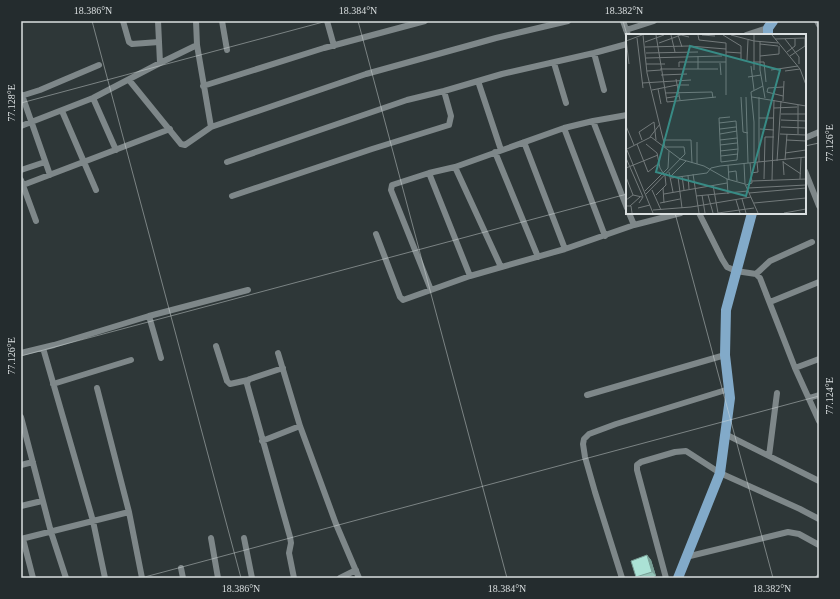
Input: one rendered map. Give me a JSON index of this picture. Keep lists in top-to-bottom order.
{
  "coordinates": [
    "18.386°N",
    "18.384°N",
    "18.382°N",
    "77.128°E",
    "77.126°E",
    "77.124°E"
  ]
}
